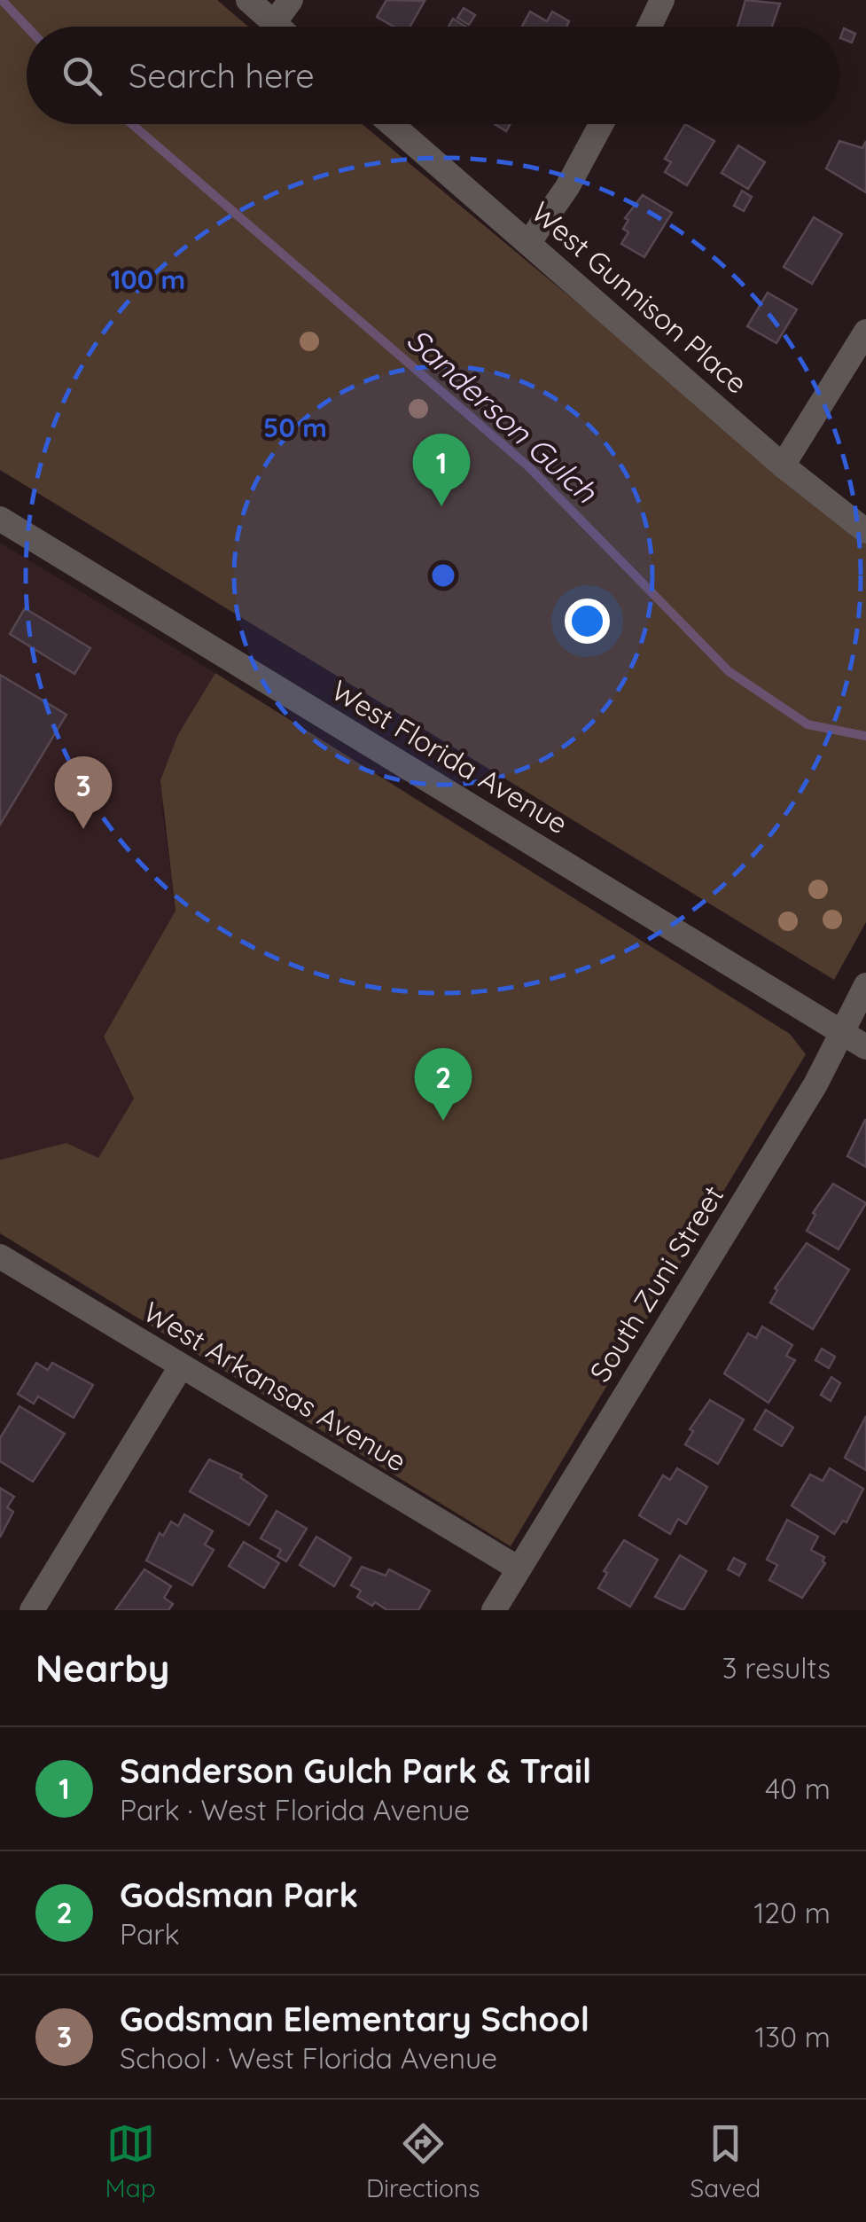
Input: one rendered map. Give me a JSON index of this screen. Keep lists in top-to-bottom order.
{
  "streets": {
    "street": [
      "West Gunnison Place",
      "West Florida Avenue",
      "South Zuni Street",
      "West Arkansas Avenue"
    ]
  },
  "crossings": [
    ["West Florida Avenue", "South Zuni Street"],
    ["South Zuni Street", "West Arkansas Avenue"]
  ],
  "water": ["Sanderson Gulch"],
  "page": {
    "search": "Search here",
    "pins": ["1", "3", "2"],
    "heading": ["Nearby", "3 results"],
    "list": [
      {
        "mark": "1",
        "name": "Sanderson Gulch Park & Trail",
        "note": "Park · West Florida Avenue",
        "value": "40 m"
      },
      {
        "mark": "2",
        "name": "Godsman Park",
        "note": "Park",
        "value": "120 m"
      },
      {
        "mark": "3",
        "name": "Godsman Elementary School",
        "note": "School · West Florida Avenue",
        "value": "130 m"
      }
    ],
    "nav": ["Map", "Directions", "Saved"]
  },
  "rings": ["100 m", "50 m"]
}
